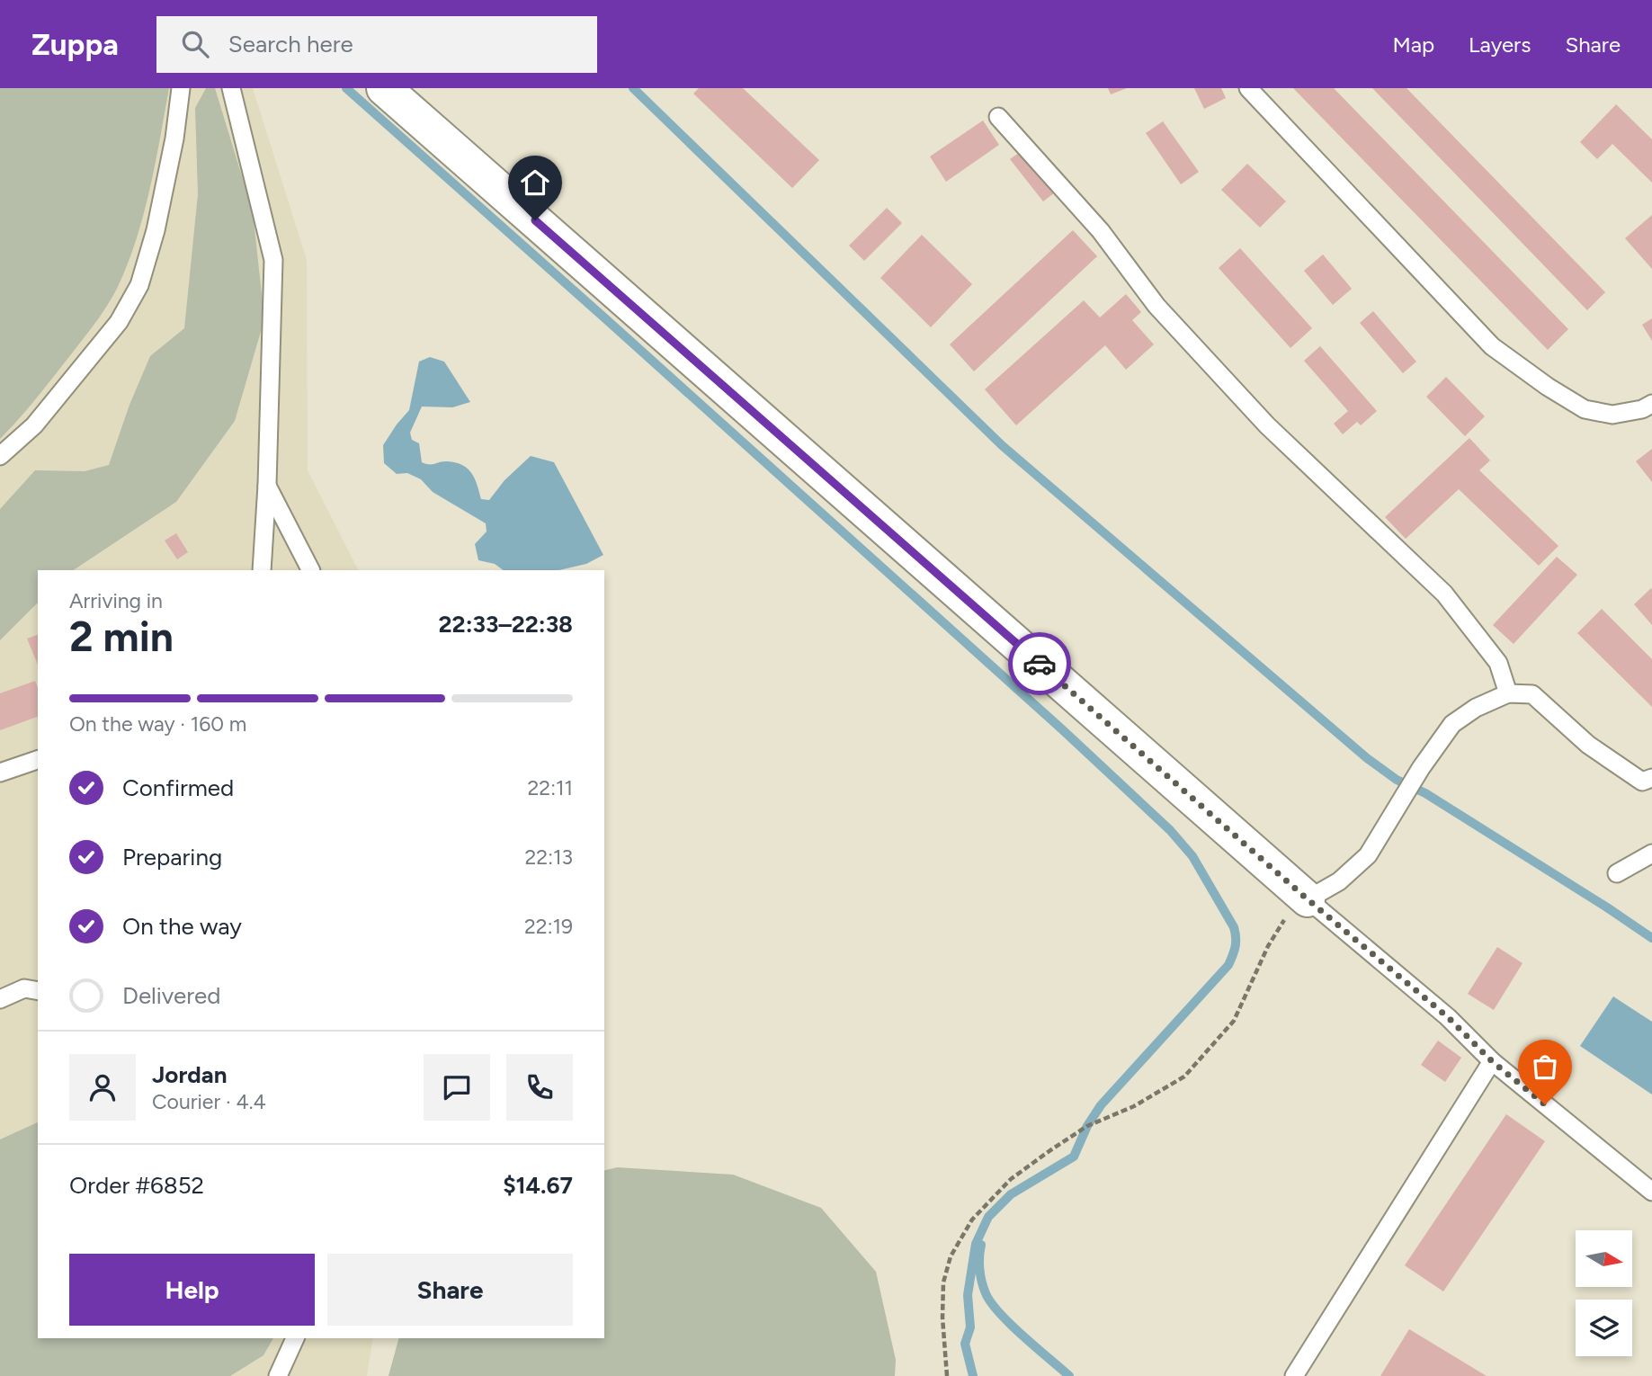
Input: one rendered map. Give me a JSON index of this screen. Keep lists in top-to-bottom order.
{
  "north": "right",
  "page": {
    "header": "Zuppa",
    "search": "Search here",
    "nav": ["Map", "Layers", "Share"],
    "heading": ["2 min", "Arriving in", "22:33–22:38"],
    "panel": [
      "Jordan",
      "Courier · 4.4",
      "Order #6852",
      "$14.67"
    ],
    "bar": "On the way · 160 m",
    "list": [
      ["Confirmed", "22:11"],
      ["Preparing", "22:13"],
      ["On the way", "22:19"],
      "Delivered"
    ],
    "buttons": ["Help", "Share"]
  }
}
